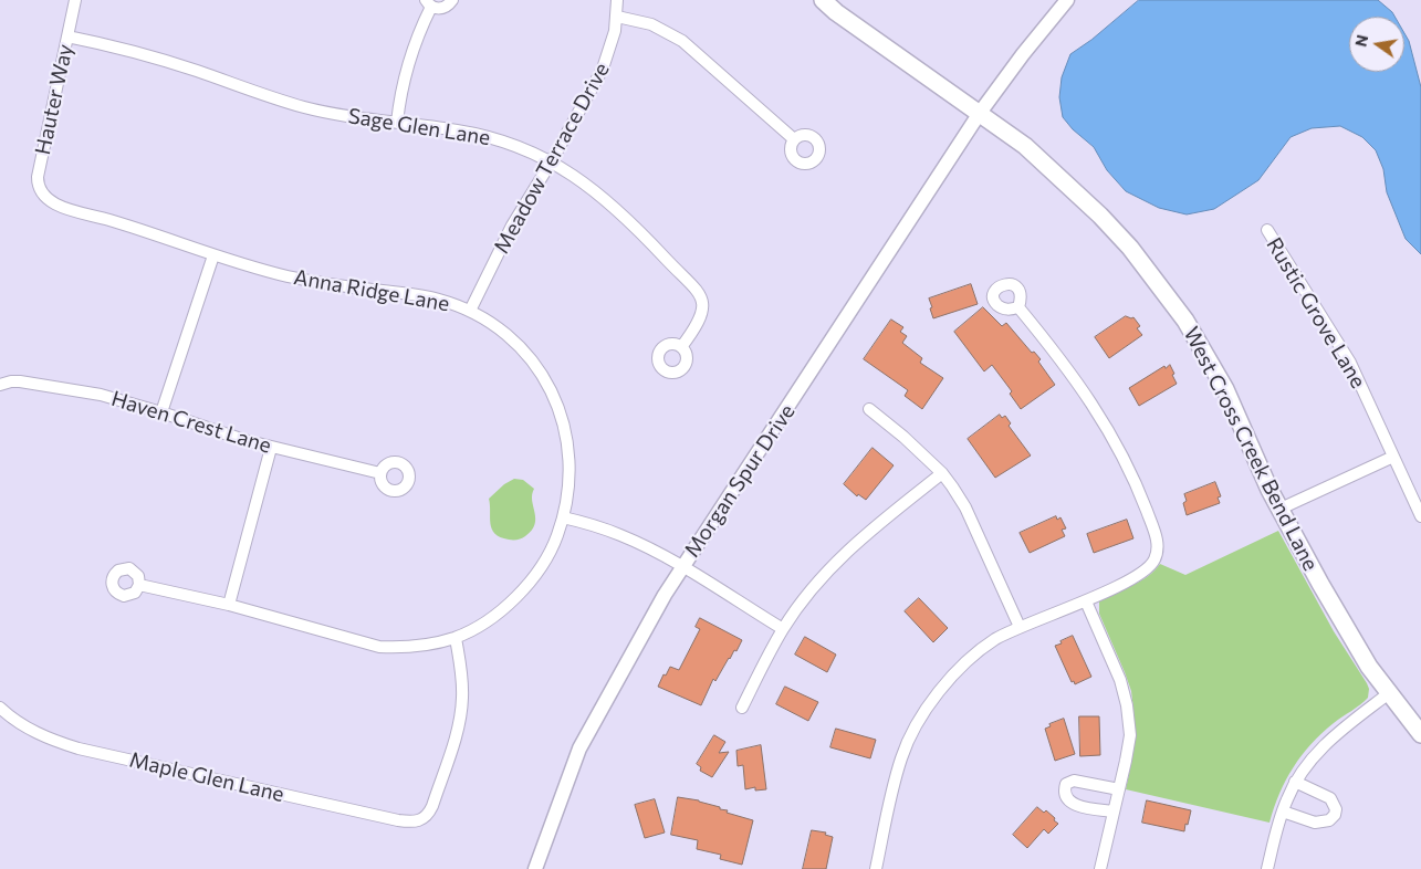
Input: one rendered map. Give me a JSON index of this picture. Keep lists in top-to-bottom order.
{
  "streets": {
    "main road": ["West Cross Creek Bend Lane"],
    "street": [
      "Hauter Way",
      "Sage Glen Lane",
      "Meadow Terrace Drive",
      "Anna Ridge Lane",
      "Rustic Grove Lane",
      "Haven Crest Lane",
      "Morgan Spur Drive",
      "Maple Glen Lane"
    ]
  },
  "crossings": [
    ["Hauter Way", "Sage Glen Lane"],
    ["Hauter Way", "Anna Ridge Lane"],
    ["Sage Glen Lane", "Meadow Terrace Drive"],
    ["Meadow Terrace Drive", "Anna Ridge Lane"],
    ["Anna Ridge Lane", "Maple Glen Lane"],
    ["West Cross Creek Bend Lane", "Morgan Spur Drive"]
  ],
  "north": "left"
}
